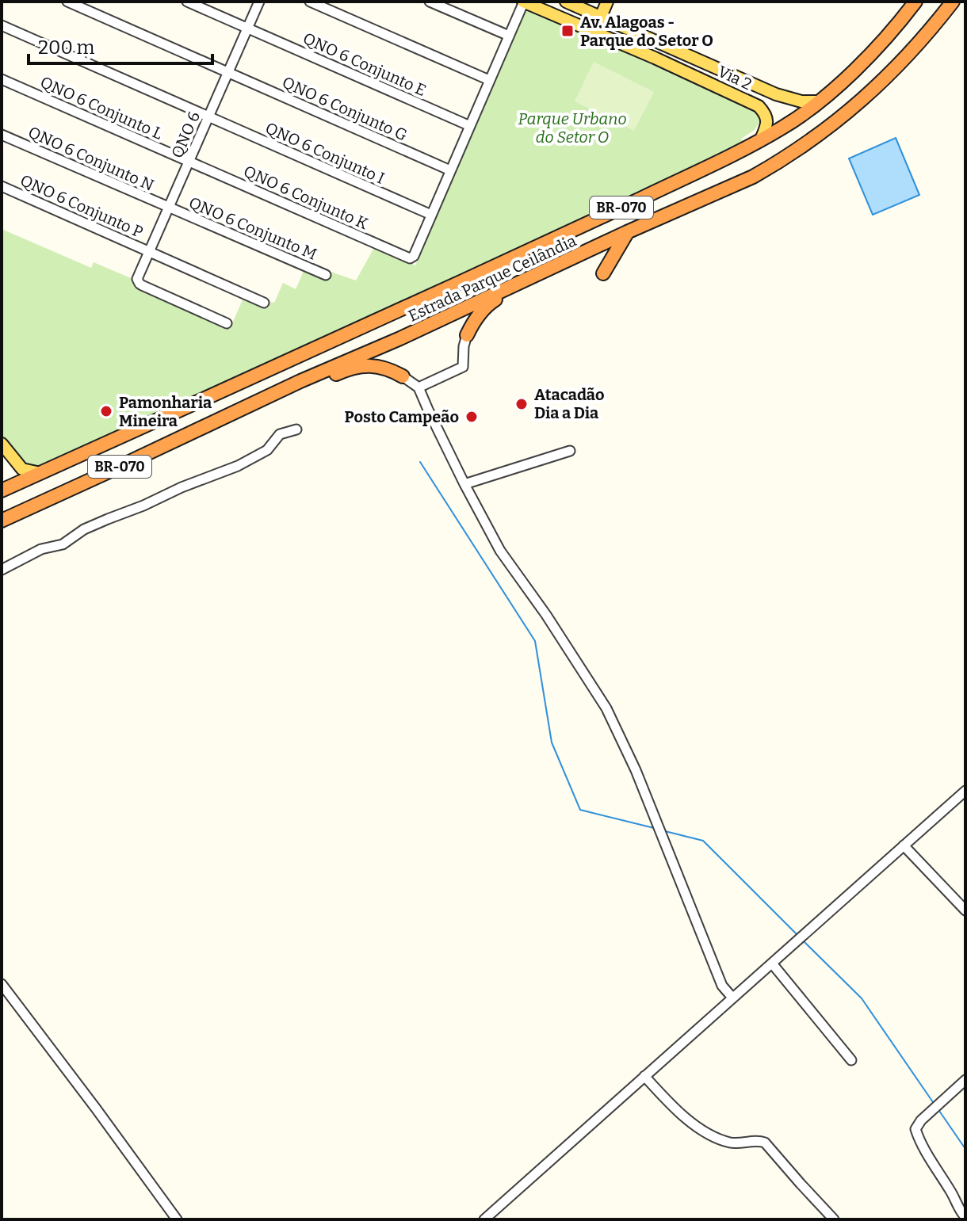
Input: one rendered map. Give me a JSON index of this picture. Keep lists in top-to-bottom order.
{
  "streets": {
    "highway": ["BR-070", "Estrada Parque Ceilândia"],
    "main road": ["Via 2"],
    "street": [
      "QNO 6 Conjunto E",
      "QNO 6 Conjunto L",
      "QNO 6 Conjunto G",
      "QNO 6",
      "QNO 6 Conjunto I",
      "QNO 6 Conjunto N",
      "QNO 6 Conjunto K",
      "QNO 6 Conjunto P",
      "QNO 6 Conjunto M"
    ]
  },
  "crossings": [
    ["QNO 6 Conjunto E", "QNO 6"],
    ["Via 2", "Estrada Parque Ceilândia"],
    ["QNO 6 Conjunto L", "QNO 6"],
    ["QNO 6 Conjunto L", "QNO 6 Conjunto K"],
    ["QNO 6 Conjunto G", "QNO 6"],
    ["QNO 6", "QNO 6 Conjunto I"],
    ["QNO 6", "QNO 6 Conjunto N"],
    ["QNO 6", "QNO 6 Conjunto K"],
    ["QNO 6", "QNO 6 Conjunto P"],
    ["QNO 6", "QNO 6 Conjunto M"],
    ["QNO 6 Conjunto I", "QNO 6 Conjunto K"],
    ["QNO 6 Conjunto N", "QNO 6 Conjunto M"]
  ],
  "parks": ["Parque Urbano do Setor O"],
  "places": {
    "transit": ["Av. Alagoas - Parque do Setor O"],
    "other": ["Atacadão Dia a Dia", "Pamonharia Mineira", "Posto Campeão"]
  },
  "scale_bar": "200 m"
}
